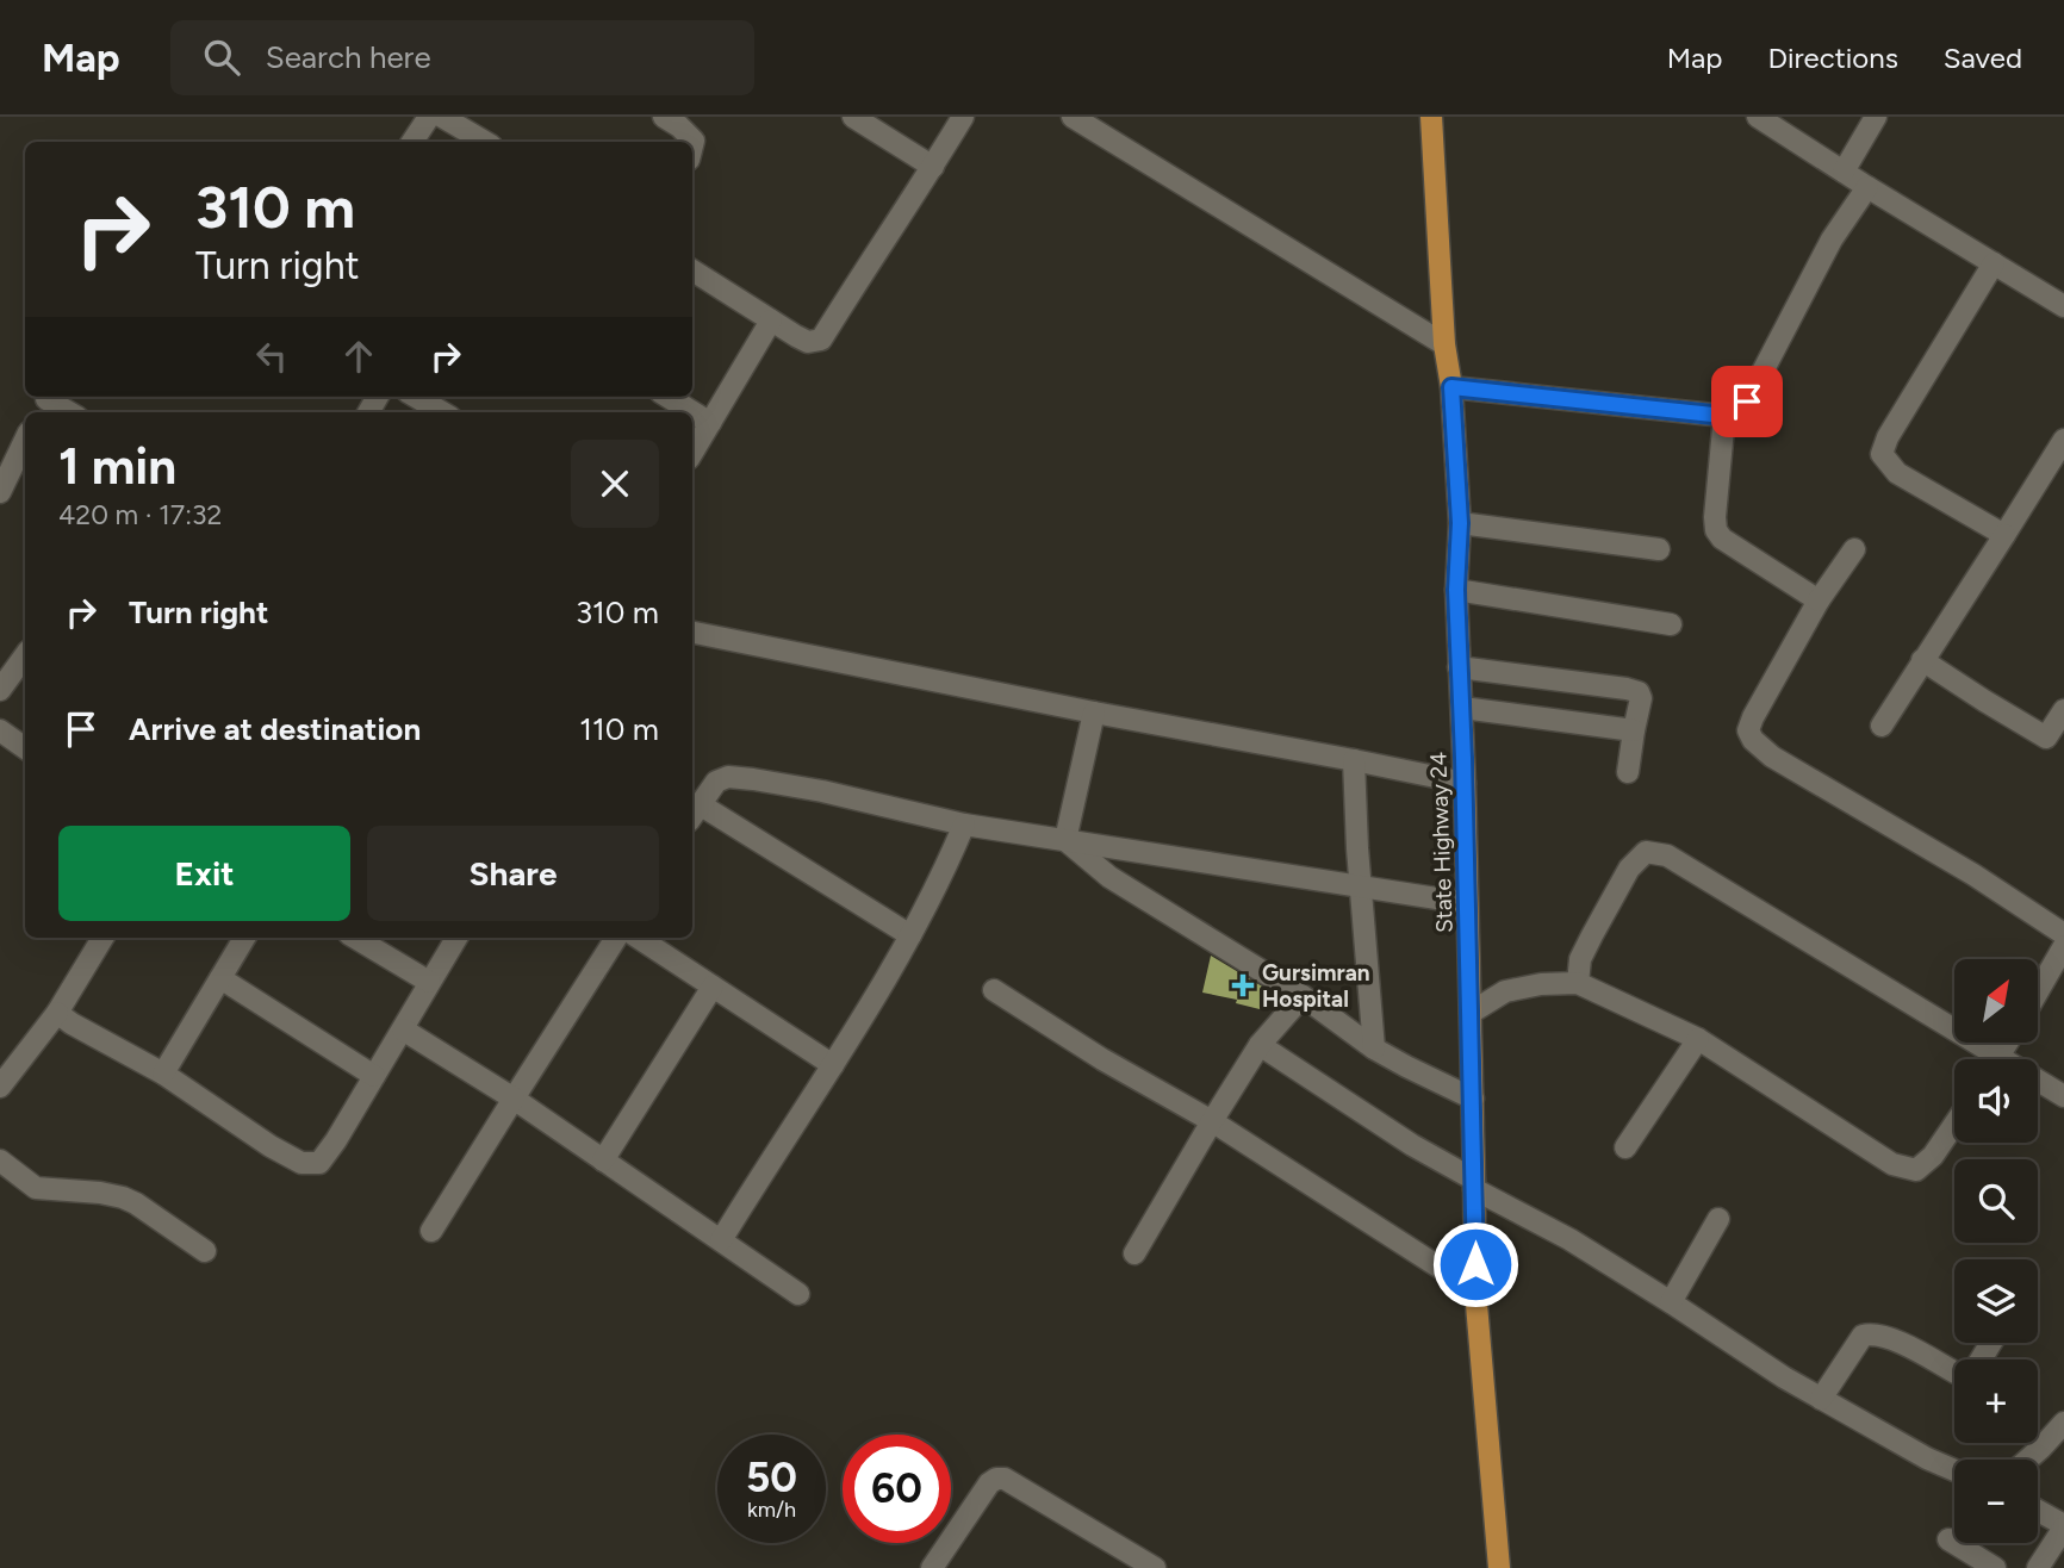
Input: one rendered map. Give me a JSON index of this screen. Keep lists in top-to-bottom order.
{
  "streets": {
    "main road": ["State Highway 24"]
  },
  "places": {
    "health": ["Gursimran Hospital"]
  },
  "north": "top right",
  "page": {
    "header": "Map",
    "search": "Search here",
    "nav": ["Map", "Directions", "Saved"],
    "turn": ["310 m", "Turn right"],
    "heading": ["1 min", "420 m · 17:32"],
    "list": [
      {
        "name": "Turn right",
        "value": "310 m"
      },
      {
        "name": "Arrive at destination",
        "value": "110 m"
      }
    ],
    "buttons": ["Exit", "Share"],
    "map_buttons": ["+", "−"],
    "speed": "50 km/h",
    "limit": "60"
  }
}
